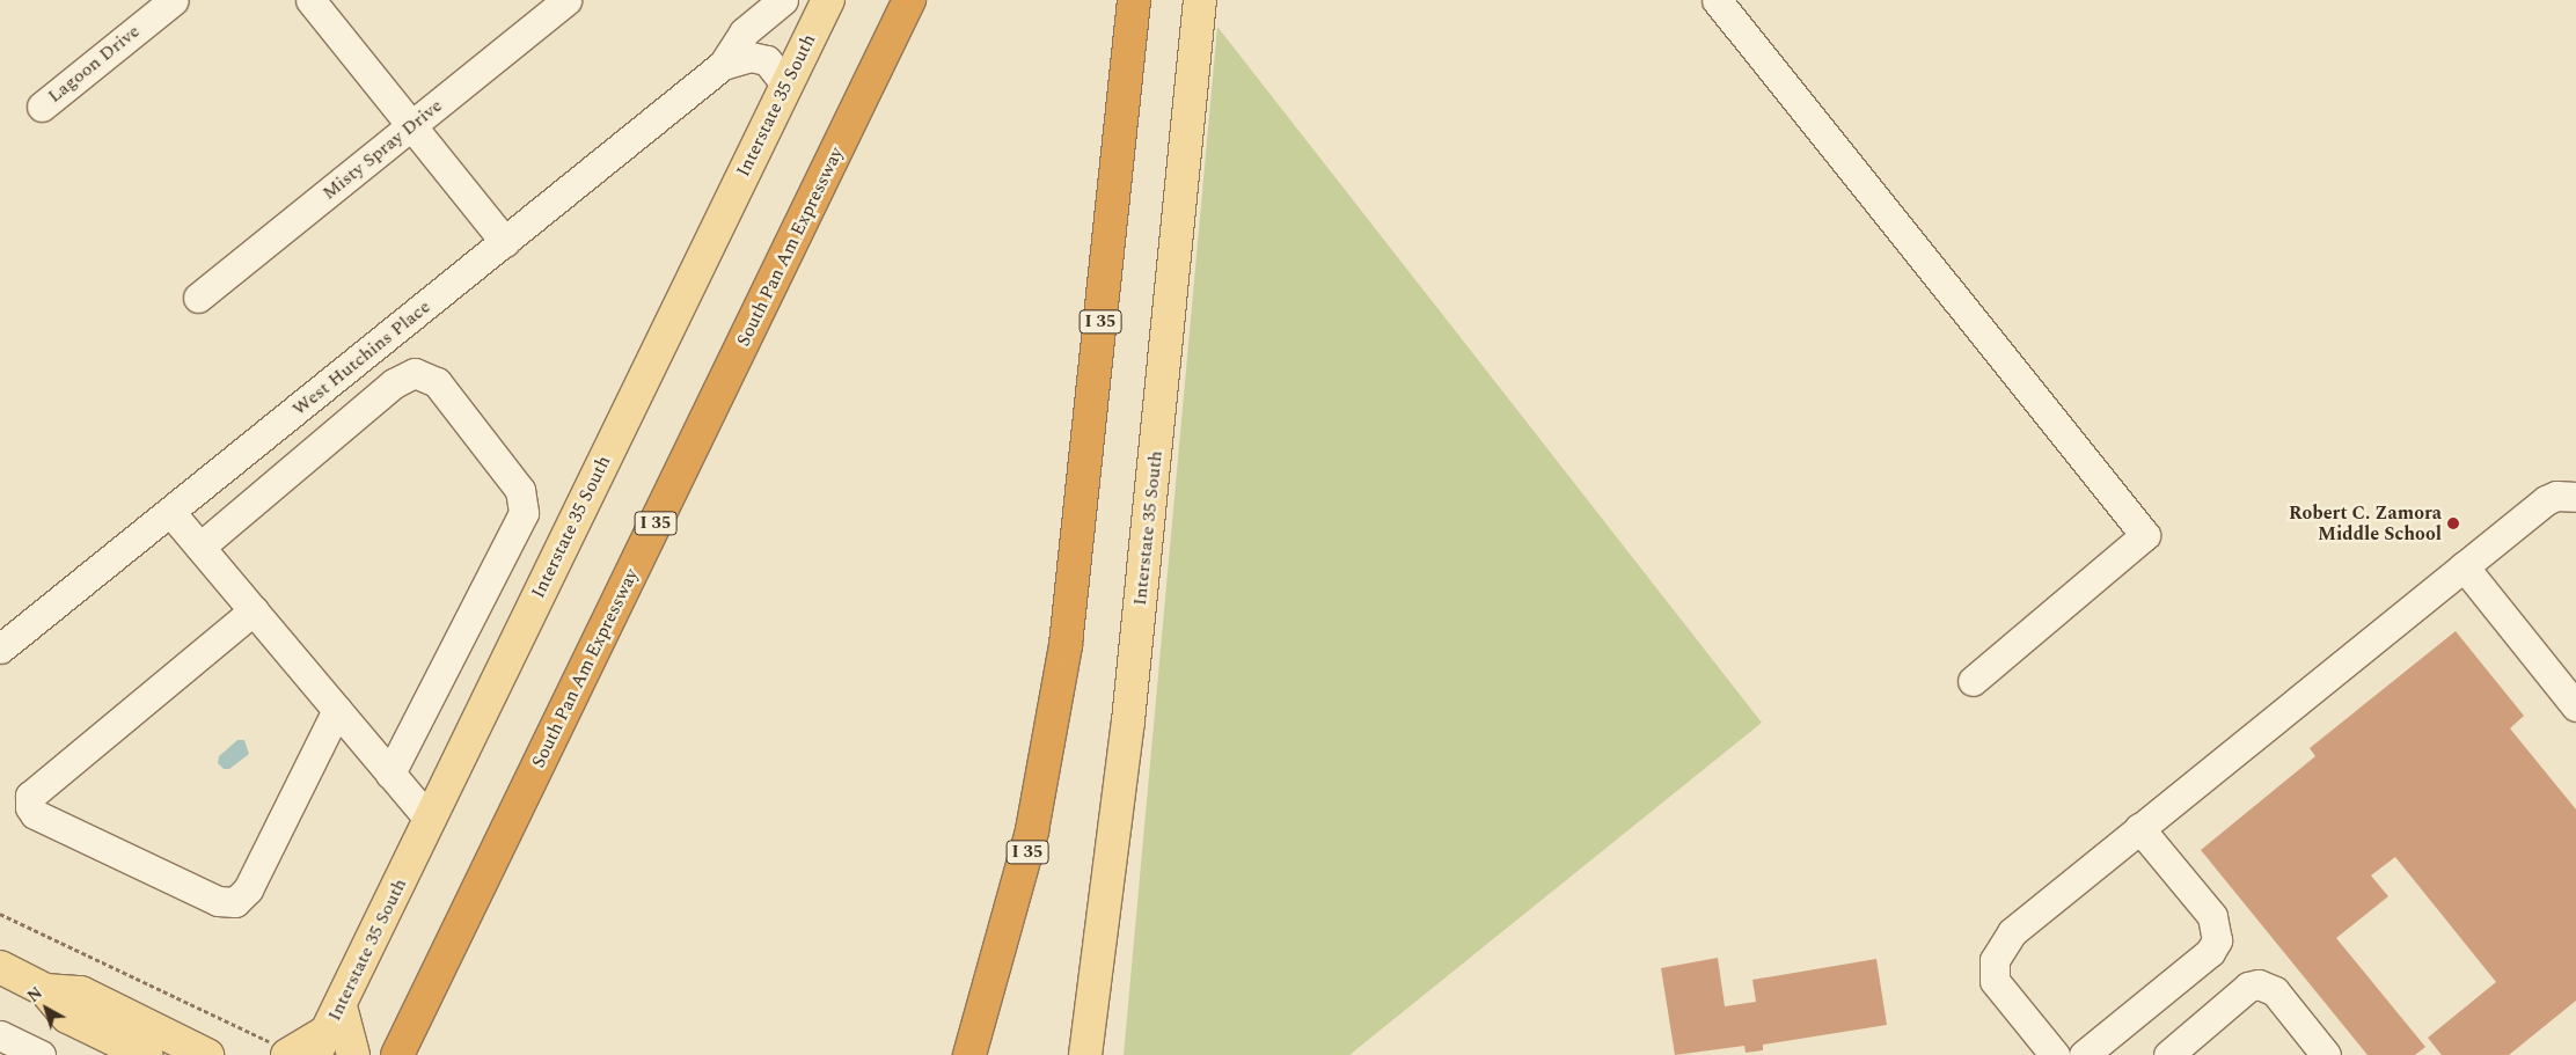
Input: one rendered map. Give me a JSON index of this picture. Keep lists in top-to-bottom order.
{
  "streets": {
    "highway": ["South Pan Am Expressway", "I 35"],
    "main road": ["Interstate 35 South"],
    "street": ["Lagoon Drive", "Misty Spray Drive", "West Hutchins Place"]
  },
  "crossings": [
    ["Interstate 35 South", "West Hutchins Place"]
  ],
  "places": ["Robert C. Zamora Middle School"],
  "north": "top left"
}
